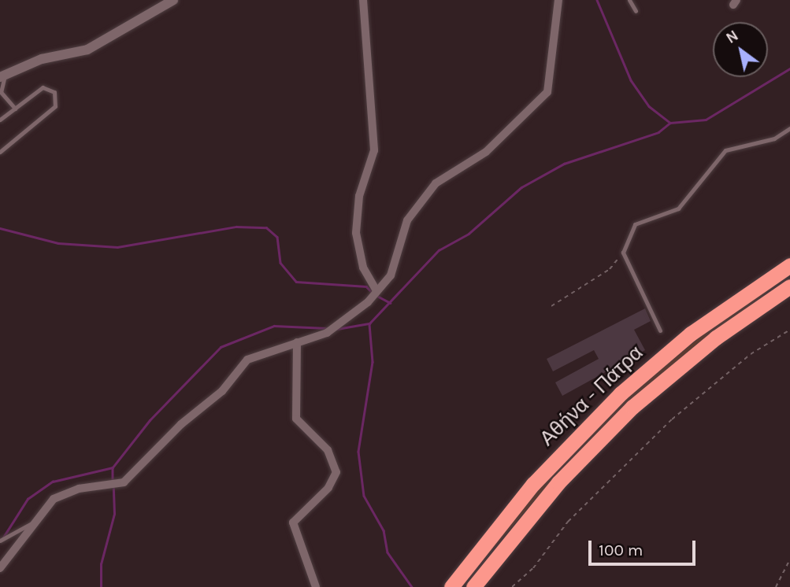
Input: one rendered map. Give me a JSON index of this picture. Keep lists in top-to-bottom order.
{
  "streets": {
    "highway": ["Αθήνα - Πάτρα"]
  },
  "scale_bar": "100 m",
  "north": "top left"
}
